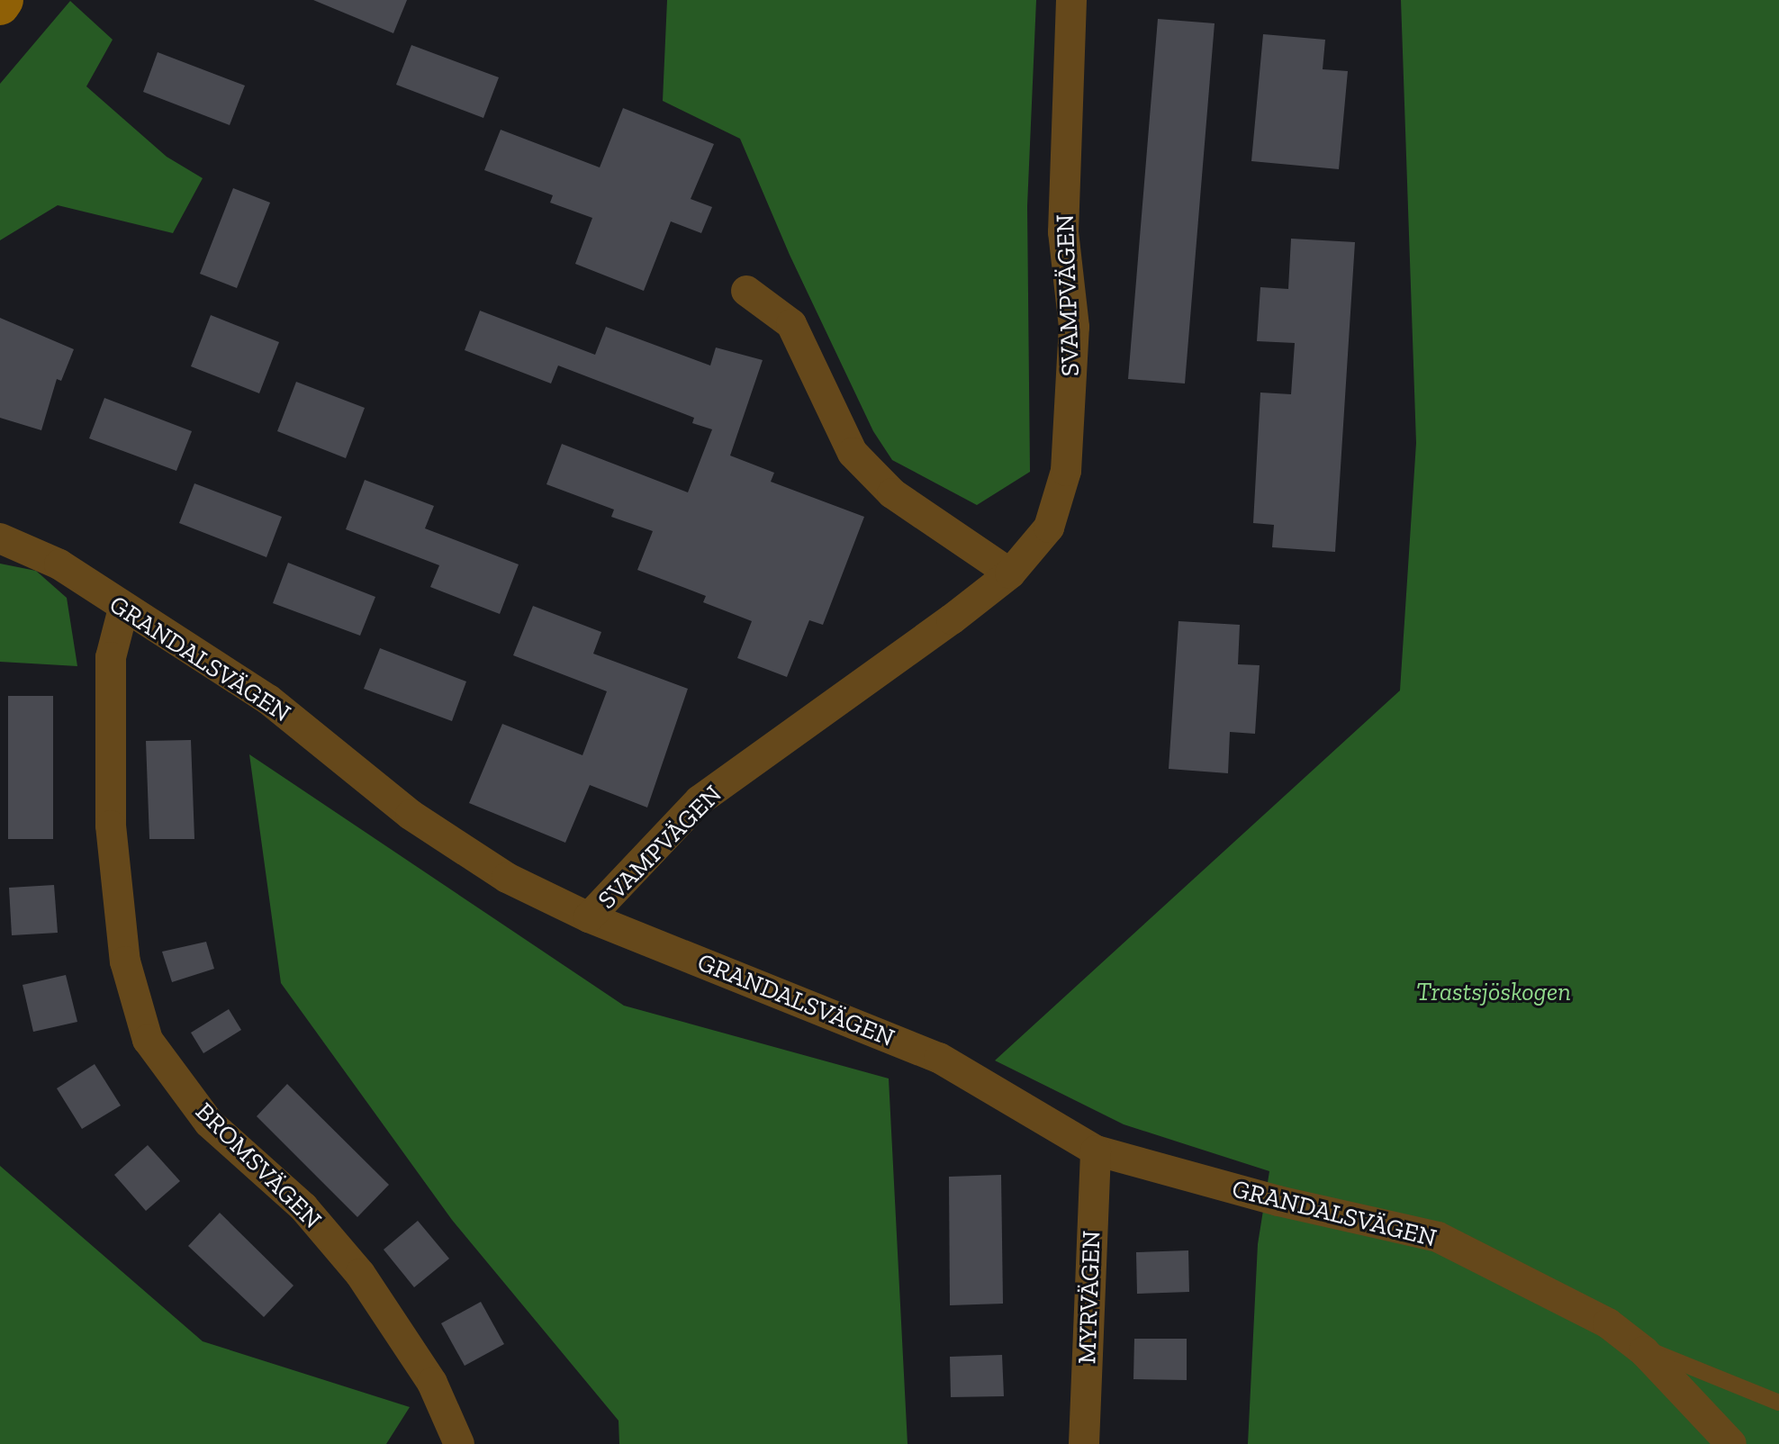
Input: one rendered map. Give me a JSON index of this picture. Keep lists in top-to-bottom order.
{
  "streets": {
    "street": [
      "SVAMPVÄGEN",
      "GRANDALSVÄGEN",
      "BROMSVÄGEN",
      "MYRVÄGEN"
    ]
  },
  "crossings": [
    ["SVAMPVÄGEN", "GRANDALSVÄGEN"],
    ["GRANDALSVÄGEN", "BROMSVÄGEN"],
    ["GRANDALSVÄGEN", "MYRVÄGEN"]
  ],
  "parks": ["Trastsjöskogen"]
}
